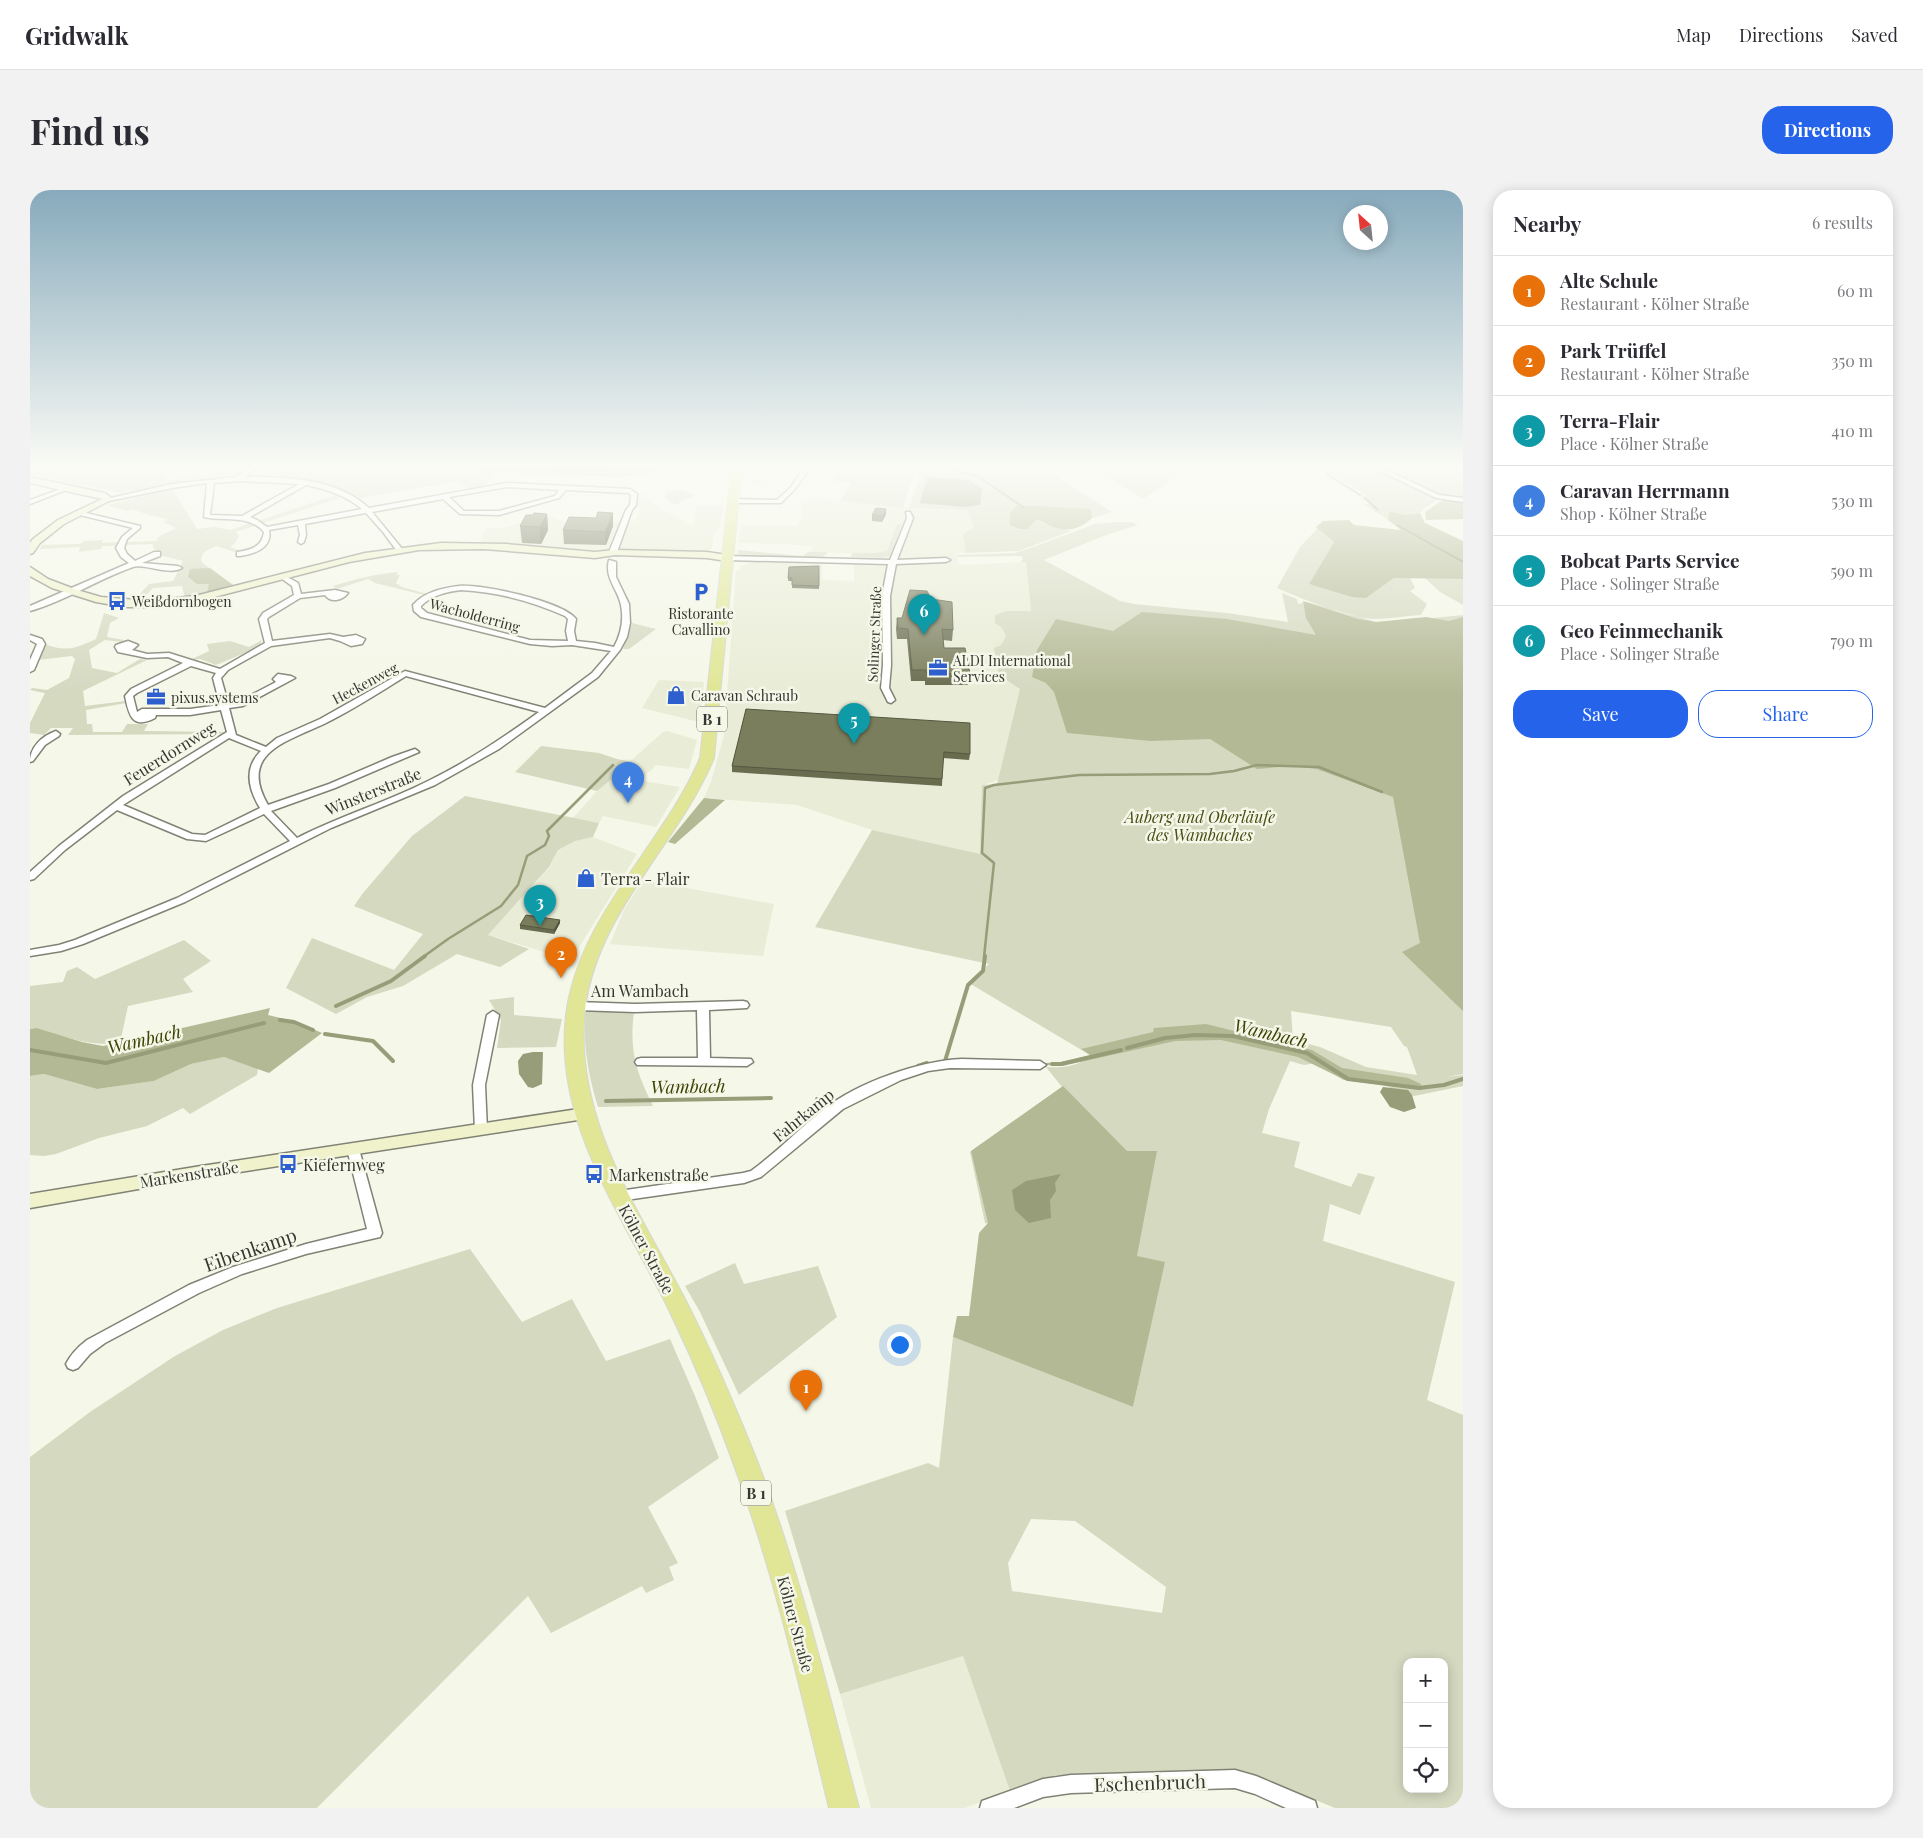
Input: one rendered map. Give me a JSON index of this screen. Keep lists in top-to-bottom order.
{
  "streets": {
    "main road": ["B 1", "Kölner Straße"],
    "street": [
      "Wacholderring",
      "Solinger Straße",
      "Heckenweg",
      "Feuerdornweg",
      "Winsterstraße",
      "Am Wambach",
      "Fahrkamp",
      "Markenstraße",
      "Eibenkamp",
      "Eschenbruch"
    ]
  },
  "crossings": [
    ["Wacholderring", "Winsterstraße"],
    ["Heckenweg", "Feuerdornweg"],
    ["Heckenweg", "Winsterstraße"],
    ["Am Wambach", "Kölner Straße"],
    ["Fahrkamp", "Kölner Straße"],
    ["Markenstraße", "Eibenkamp"],
    ["Markenstraße", "Kölner Straße"]
  ],
  "water": ["Wambach"],
  "parks": ["Auberg und Oberläufe des Wambaches"],
  "places": {
    "parking": ["Ristorante Cavallino"],
    "bus stop": ["Weißdornbogen", "Kiefernweg", "Markenstraße"],
    "office": ["ALDI International Services", "pixus.systems"],
    "shop": ["Caravan Schraub", "Terra - Flair"]
  },
  "north": "top left",
  "page": {
    "header": "Gridwalk",
    "nav": ["Map", "Directions", "Saved"],
    "buttons": [
      "Directions",
      ["Save", "Share"]
    ],
    "title": "Find us",
    "heading": ["Nearby", "6 results"],
    "list": [
      {
        "mark": "1",
        "name": "Alte Schule",
        "note": "Restaurant · Kölner Straße",
        "value": "60 m"
      },
      {
        "mark": "2",
        "name": "Park Trüffel",
        "note": "Restaurant · Kölner Straße",
        "value": "350 m"
      },
      {
        "mark": "3",
        "name": "Terra-Flair",
        "note": "Place · Kölner Straße",
        "value": "410 m"
      },
      {
        "mark": "4",
        "name": "Caravan Herrmann",
        "note": "Shop · Kölner Straße",
        "value": "530 m"
      },
      {
        "mark": "5",
        "name": "Bobcat Parts Service",
        "note": "Place · Solinger Straße",
        "value": "590 m"
      },
      {
        "mark": "6",
        "name": "Geo Feinmechanik",
        "note": "Place · Solinger Straße",
        "value": "790 m"
      }
    ],
    "pins": [
      "6",
      "5",
      "4",
      "3",
      "2",
      "1"
    ],
    "map_buttons": ["+", "−"]
  }
}
